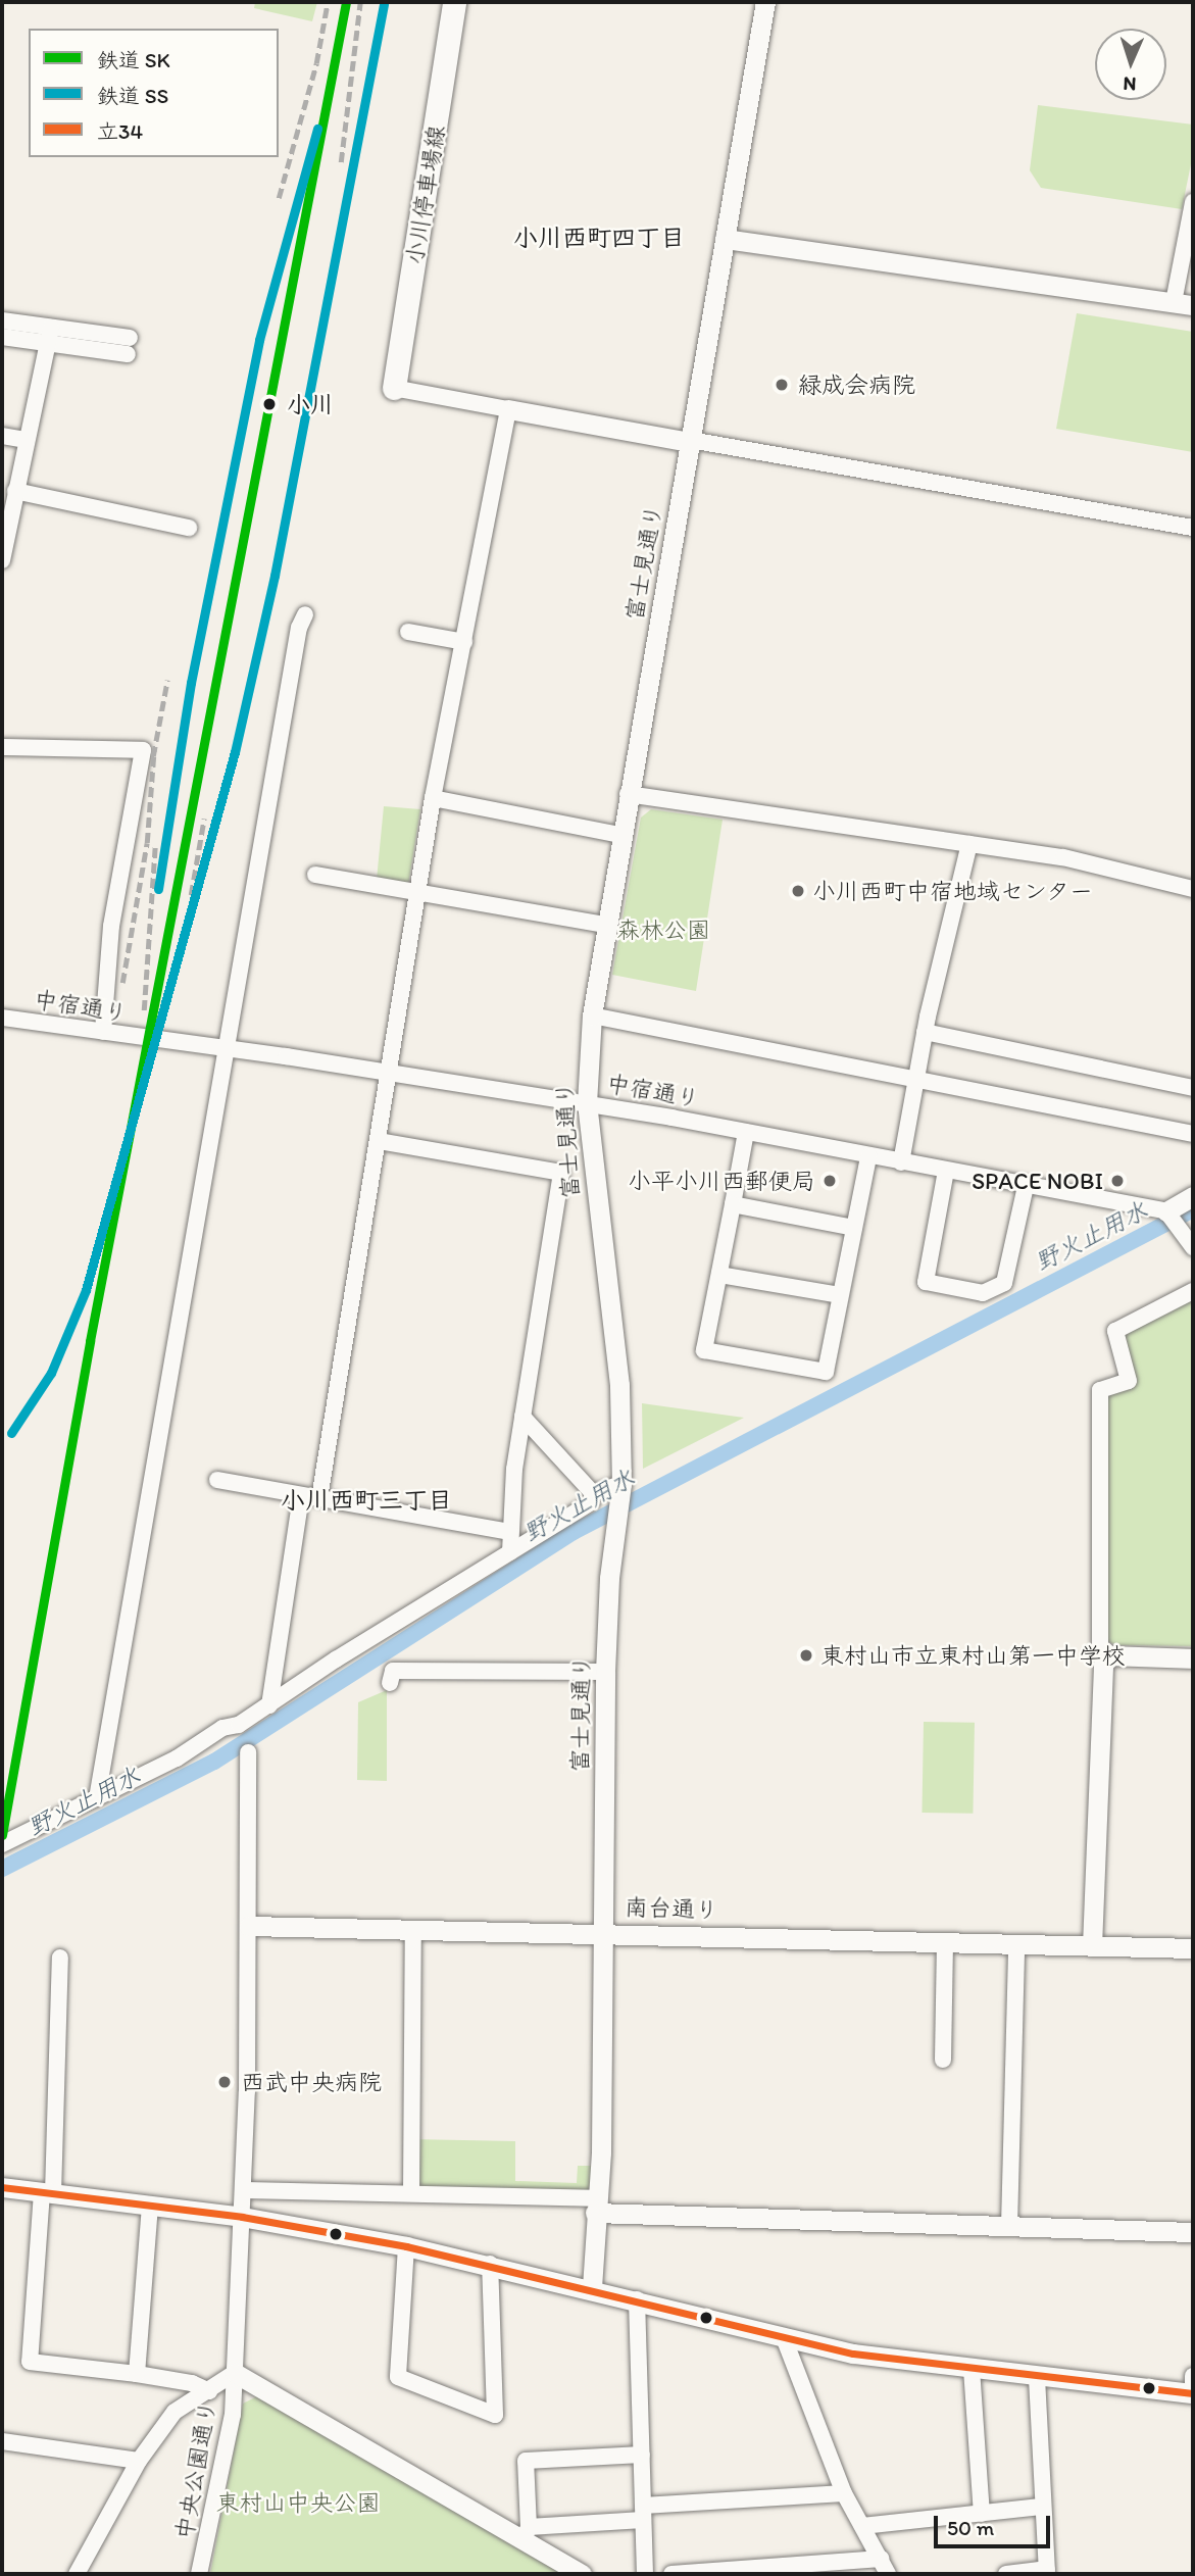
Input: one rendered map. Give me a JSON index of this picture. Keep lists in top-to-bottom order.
{
  "streets": {
    "main road": ["小川停車場線"],
    "street": [
      "富士見通り",
      "中宿通り",
      "南台通り",
      "中央公園通り"
    ]
  },
  "crossings": [
    ["富士見通り", "中宿通り"],
    ["富士見通り", "南台通り"],
    ["南台通り", "中央公園通り"]
  ],
  "districts": ["小川西町四丁目", "小川西町三丁目"],
  "water": ["野火止用水"],
  "parks": ["森林公園", "東村山中央公園"],
  "places": [
    "緑成会病院",
    "小川",
    "小川西町中宿地域センター",
    "小平小川西郵便局",
    "SPACE NOBI",
    "東村山市立東村山第一中学校",
    "西武中央病院"
  ],
  "lines": ["rail line SK", "rail line SS", "transit line 立34"],
  "legend": ["鉄道 SK", "鉄道 SS", "立34"],
  "scale_bar": "50 m",
  "north": "bottom"
}
